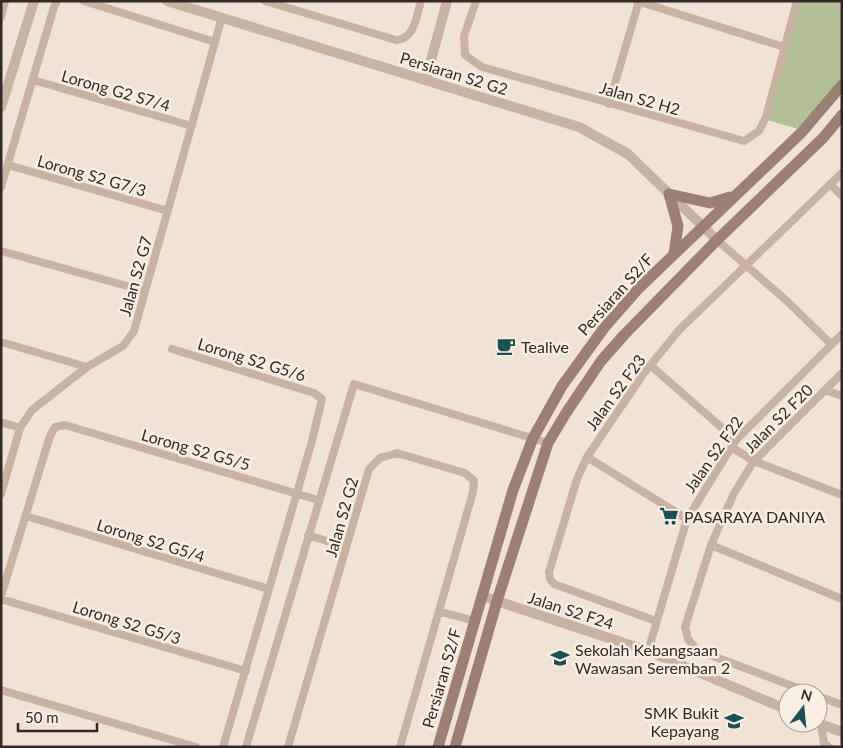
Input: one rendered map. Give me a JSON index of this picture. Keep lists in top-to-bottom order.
{
  "streets": {
    "main road": ["Persiaran S2/F"],
    "street": [
      "Persiaran S2 G2",
      "Lorong G2 S7/4",
      "Jalan S2 H2",
      "Lorong S2 G7/3",
      "Jalan S2 G7",
      "Lorong S2 G5/6",
      "Jalan S2 F23",
      "Jalan S2 F20",
      "Lorong S2 G5/5",
      "Jalan S2 F22",
      "Jalan S2 G2",
      "Lorong S2 G5/4",
      "Jalan S2 F24",
      "Lorong S2 G5/3"
    ]
  },
  "crossings": [
    ["Persiaran S2 G2", "Jalan S2 G7"],
    ["Persiaran S2 G2", "Persiaran S2/F"],
    ["Lorong G2 S7/4", "Jalan S2 G7"],
    ["Lorong S2 G7/3", "Jalan S2 G7"],
    ["Persiaran S2/F", "Jalan S2 F24"],
    ["Lorong S2 G5/6", "Lorong S2 G5/5"],
    ["Jalan S2 F23", "Jalan S2 F22"],
    ["Lorong S2 G5/5", "Lorong S2 G5/4"],
    ["Jalan S2 F22", "Jalan S2 F24"]
  ],
  "places": {
    "cafe": ["Tealive"],
    "supermarket": ["PASARAYA DANIYA"],
    "school or university": ["Sekolah Kebangsaan Wawasan Seremban 2", "SMK Bukit Kepayang"]
  },
  "scale_bar": "50 m",
  "north": "top"
}
